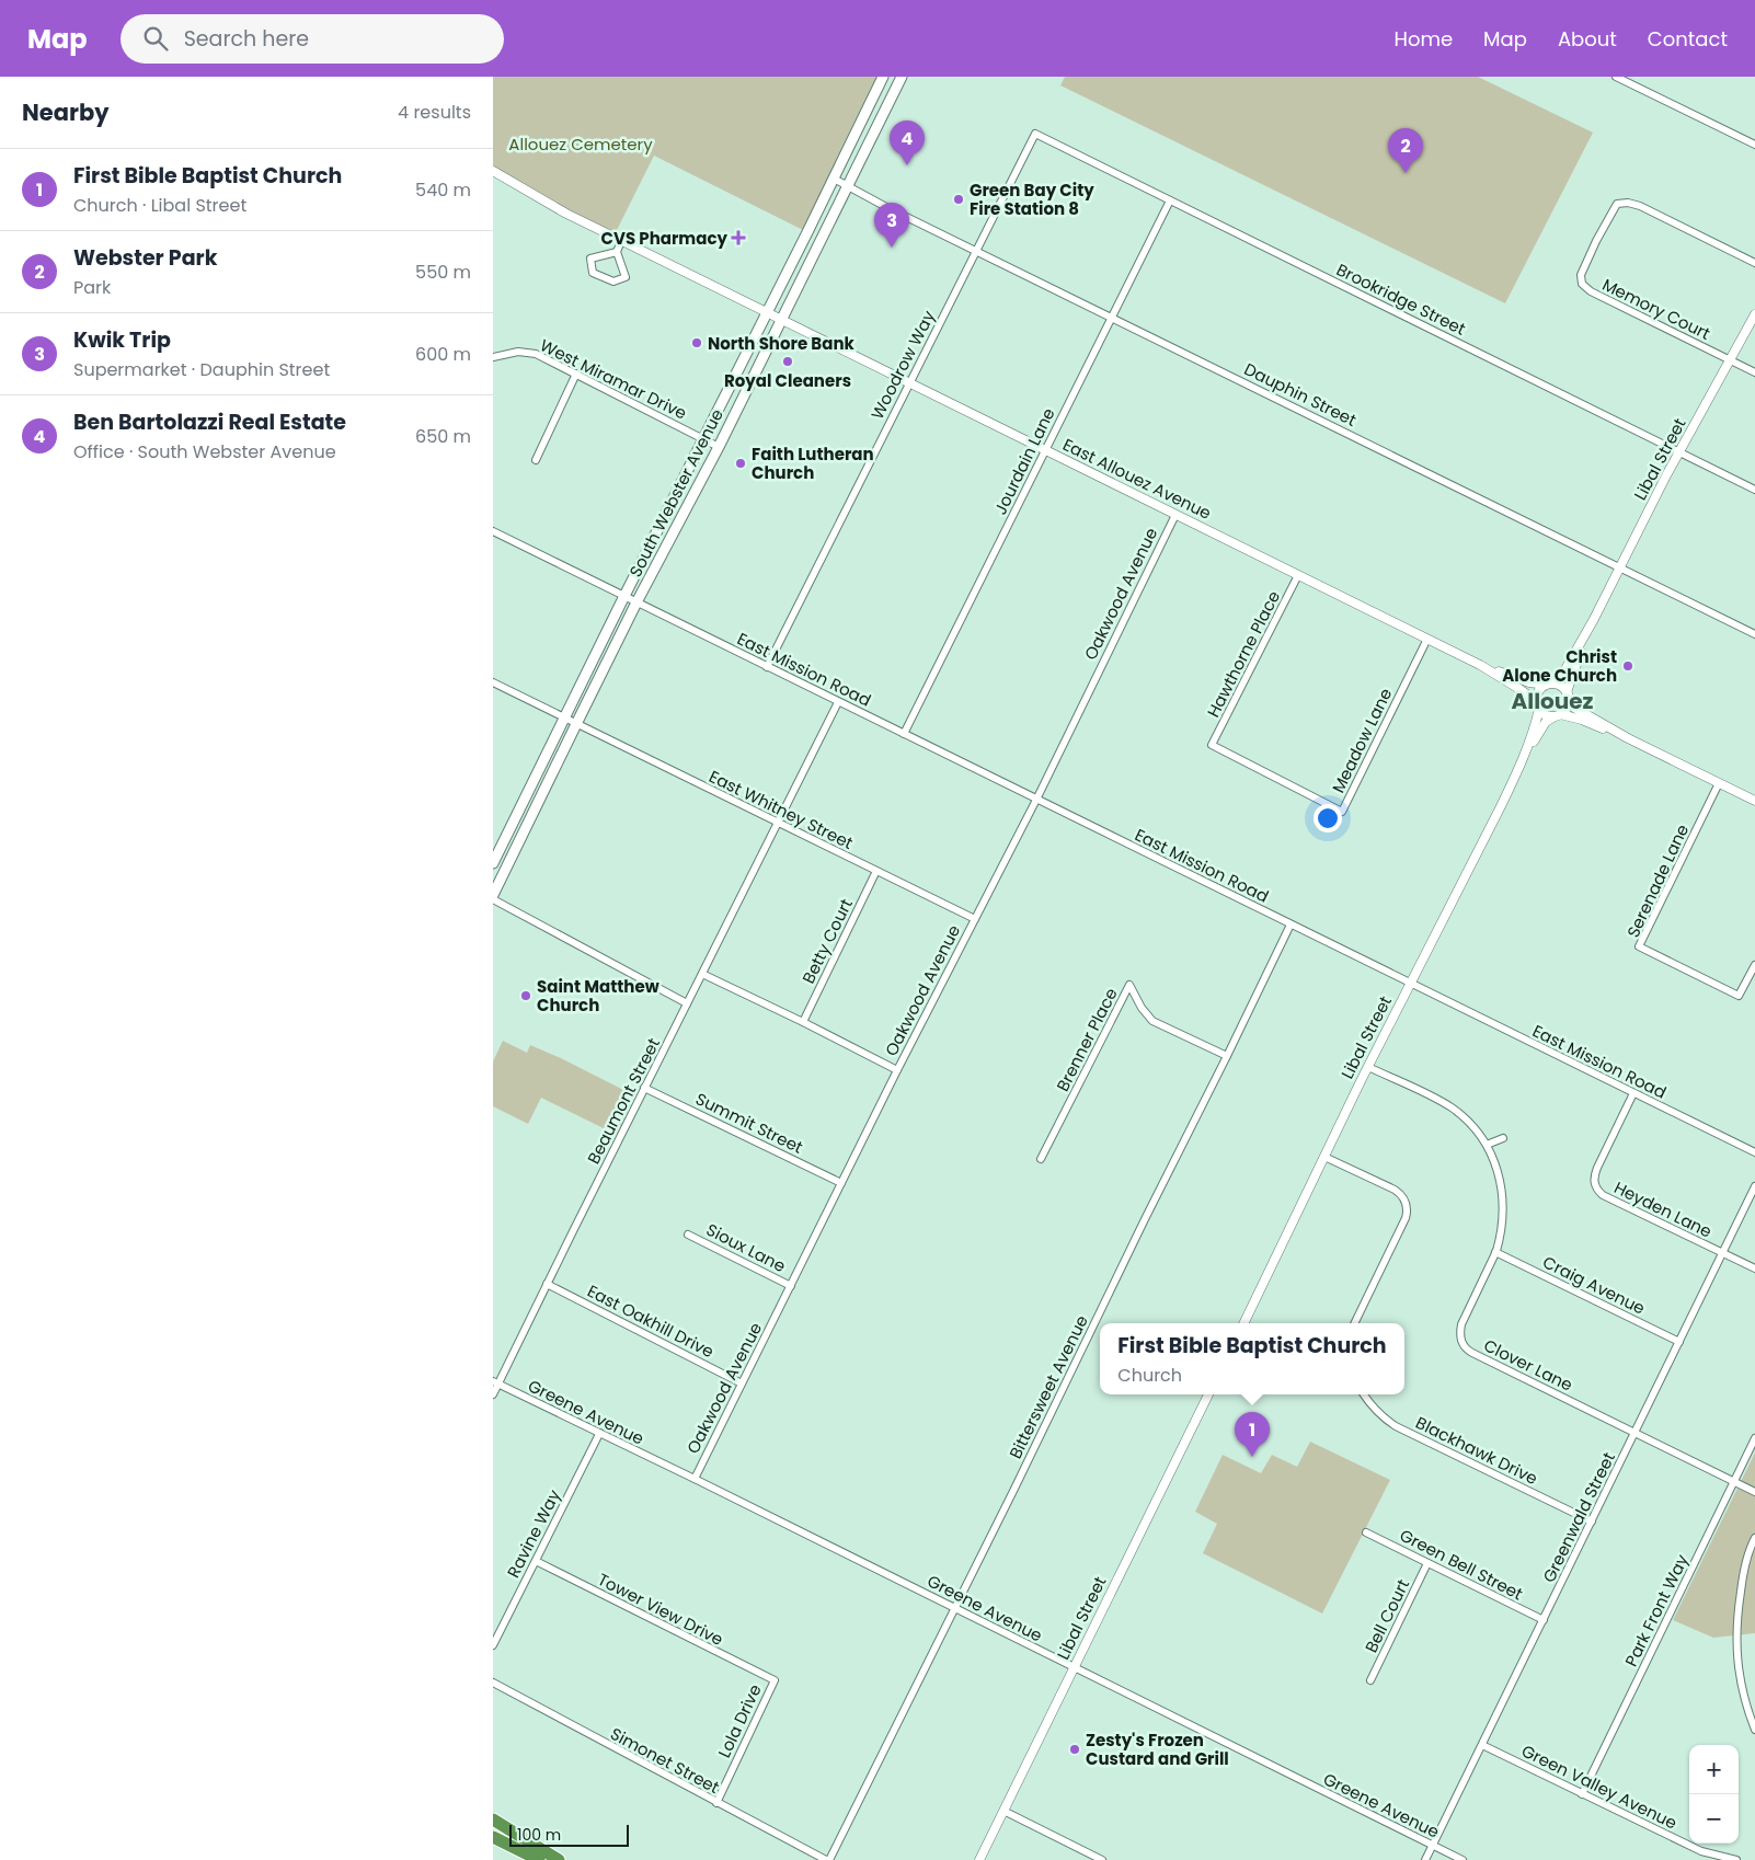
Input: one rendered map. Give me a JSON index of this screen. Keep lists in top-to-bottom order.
{
  "streets": {
    "main road": ["South Webster Avenue"],
    "street": [
      "Brookridge Street",
      "Memory Court",
      "Woodrow Way",
      "West Miramar Drive",
      "Dauphin Street",
      "Libal Street",
      "Jourdain Lane",
      "East Allouez Avenue",
      "Oakwood Avenue",
      "Hawthorne Place",
      "East Mission Road",
      "Meadow Lane",
      "East Whitney Street",
      "Serenade Lane",
      "Betty Court",
      "Brenner Place",
      "Beaumont Street",
      "Summit Street",
      "Heyden Lane",
      "Sioux Lane",
      "Craig Avenue",
      "East Oakhill Drive",
      "Clover Lane",
      "Bittersweet Avenue",
      "Greene Avenue",
      "Blackhawk Drive",
      "Greenwald Street",
      "Ravine Way",
      "Green Bell Street",
      "Tower View Drive",
      "Park Front Way",
      "Bell Court",
      "Lola Drive",
      "Simonet Street",
      "Green Valley Avenue"
    ]
  },
  "crossings": [
    ["Brookridge Street", "Woodrow Way"],
    ["Brookridge Street", "Libal Street"],
    ["Brookridge Street", "Jourdain Lane"],
    ["Memory Court", "Libal Street"],
    ["Woodrow Way", "Dauphin Street"],
    ["Woodrow Way", "East Allouez Avenue"],
    ["Woodrow Way", "East Mission Road"],
    ["West Miramar Drive", "South Webster Avenue"],
    ["Dauphin Street", "Libal Street"],
    ["Dauphin Street", "Jourdain Lane"],
    ["Dauphin Street", "South Webster Avenue"],
    ["Libal Street", "East Allouez Avenue"],
    ["Libal Street", "East Mission Road"],
    ["Libal Street", "Clover Lane"],
    ["Libal Street", "Greene Avenue"],
    ["Jourdain Lane", "East Allouez Avenue"],
    ["Jourdain Lane", "East Mission Road"],
    ["East Allouez Avenue", "South Webster Avenue"],
    ["East Allouez Avenue", "Oakwood Avenue"],
    ["East Allouez Avenue", "Hawthorne Place"],
    ["East Allouez Avenue", "Meadow Lane"],
    ["South Webster Avenue", "East Mission Road"],
    ["South Webster Avenue", "East Whitney Street"],
    ["Oakwood Avenue", "East Mission Road"],
    ["Oakwood Avenue", "East Whitney Street"],
    ["Oakwood Avenue", "Summit Street"],
    ["Oakwood Avenue", "Sioux Lane"],
    ["Oakwood Avenue", "East Oakhill Drive"],
    ["Oakwood Avenue", "Greene Avenue"],
    ["Hawthorne Place", "Meadow Lane"],
    ["East Mission Road", "Beaumont Street"],
    ["East Mission Road", "Heyden Lane"],
    ["East Mission Road", "Bittersweet Avenue"],
    ["East Whitney Street", "Betty Court"],
    ["East Whitney Street", "Beaumont Street"],
    ["Brenner Place", "Bittersweet Avenue"],
    ["Beaumont Street", "Summit Street"],
    ["Beaumont Street", "East Oakhill Drive"],
    ["Beaumont Street", "Greene Avenue"],
    ["Heyden Lane", "Greenwald Street"],
    ["Craig Avenue", "Clover Lane"],
    ["Craig Avenue", "Greenwald Street"],
    ["Clover Lane", "Greenwald Street"],
    ["Clover Lane", "Park Front Way"],
    ["Bittersweet Avenue", "Greene Avenue"],
    ["Bittersweet Avenue", "Simonet Street"],
    ["Greene Avenue", "Greenwald Street"],
    ["Greene Avenue", "Ravine Way"],
    ["Blackhawk Drive", "Greenwald Street"],
    ["Greenwald Street", "Green Bell Street"],
    ["Greenwald Street", "Green Valley Avenue"],
    ["Ravine Way", "Tower View Drive"],
    ["Green Bell Street", "Bell Court"],
    ["Tower View Drive", "Lola Drive"],
    ["Park Front Way", "Green Valley Avenue"],
    ["Lola Drive", "Simonet Street"]
  ],
  "districts": ["Allouez"],
  "parks": ["Allouez Cemetery"],
  "places": {
    "other": [
      "Green Bay City Fire Station 8",
      "North Shore Bank",
      "Royal Cleaners",
      "Faith Lutheran Church",
      "Christ Alone Church",
      "Saint Matthew Church",
      "Zesty's Frozen Custard and Grill"
    ],
    "health": ["CVS Pharmacy"]
  },
  "scale_bar": "100 m",
  "page": {
    "header": "Map",
    "search": "Search here",
    "nav": [
      "Home",
      "Map",
      "About",
      "Contact"
    ],
    "heading": ["Nearby", "4 results"],
    "pins": [
      "4",
      "2",
      "3",
      "1"
    ],
    "list": [
      {
        "mark": "1",
        "name": "First Bible Baptist Church",
        "note": "Church · Libal Street",
        "value": "540 m"
      },
      {
        "mark": "2",
        "name": "Webster Park",
        "note": "Park",
        "value": "550 m"
      },
      {
        "mark": "3",
        "name": "Kwik Trip",
        "note": "Supermarket · Dauphin Street",
        "value": "600 m"
      },
      {
        "mark": "4",
        "name": "Ben Bartolazzi Real Estate",
        "note": "Office · South Webster Avenue",
        "value": "650 m"
      }
    ],
    "popup": ["First Bible Baptist Church", "Church"],
    "map_buttons": ["+", "−"],
    "scale": "100 m"
  }
}
